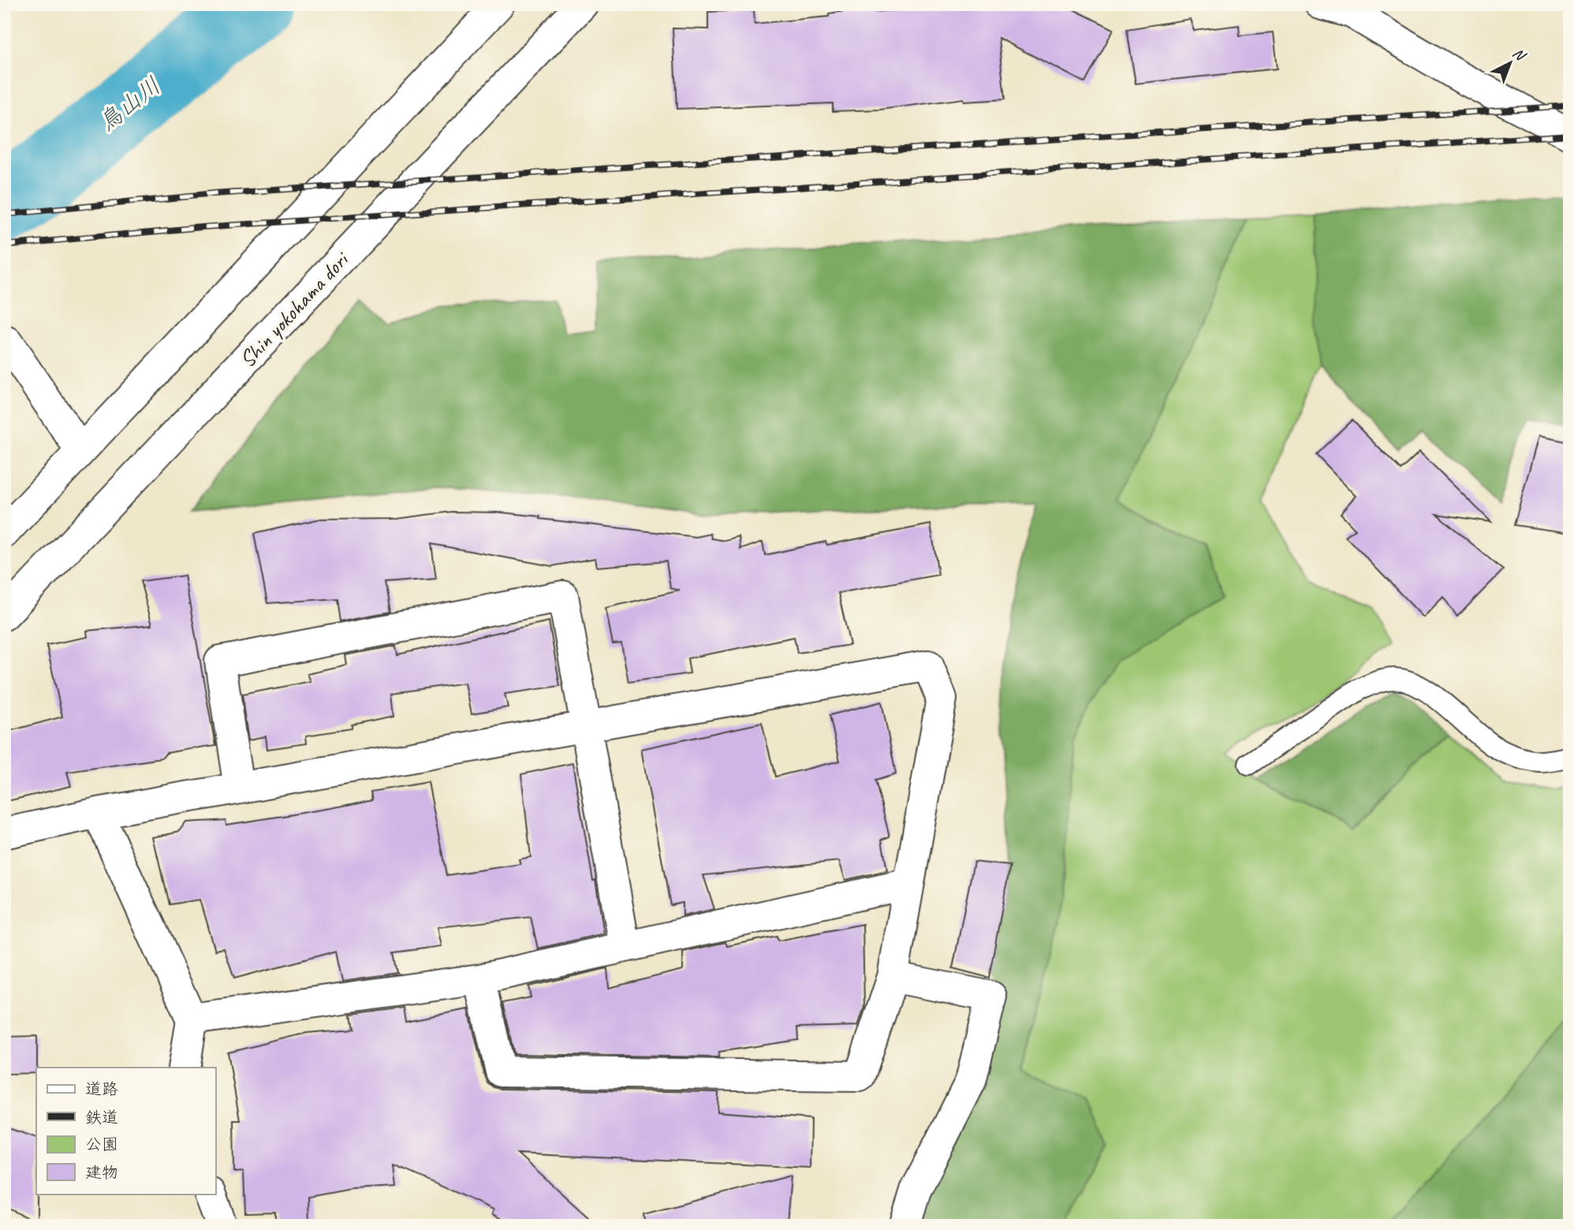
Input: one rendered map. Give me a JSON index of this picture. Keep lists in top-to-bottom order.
{
  "streets": {
    "street": ["Shin yokohama dori"]
  },
  "water": ["鳥山川"],
  "legend": [
    "道路",
    "鉄道",
    "公園",
    "建物"
  ],
  "north": "top right"
}
